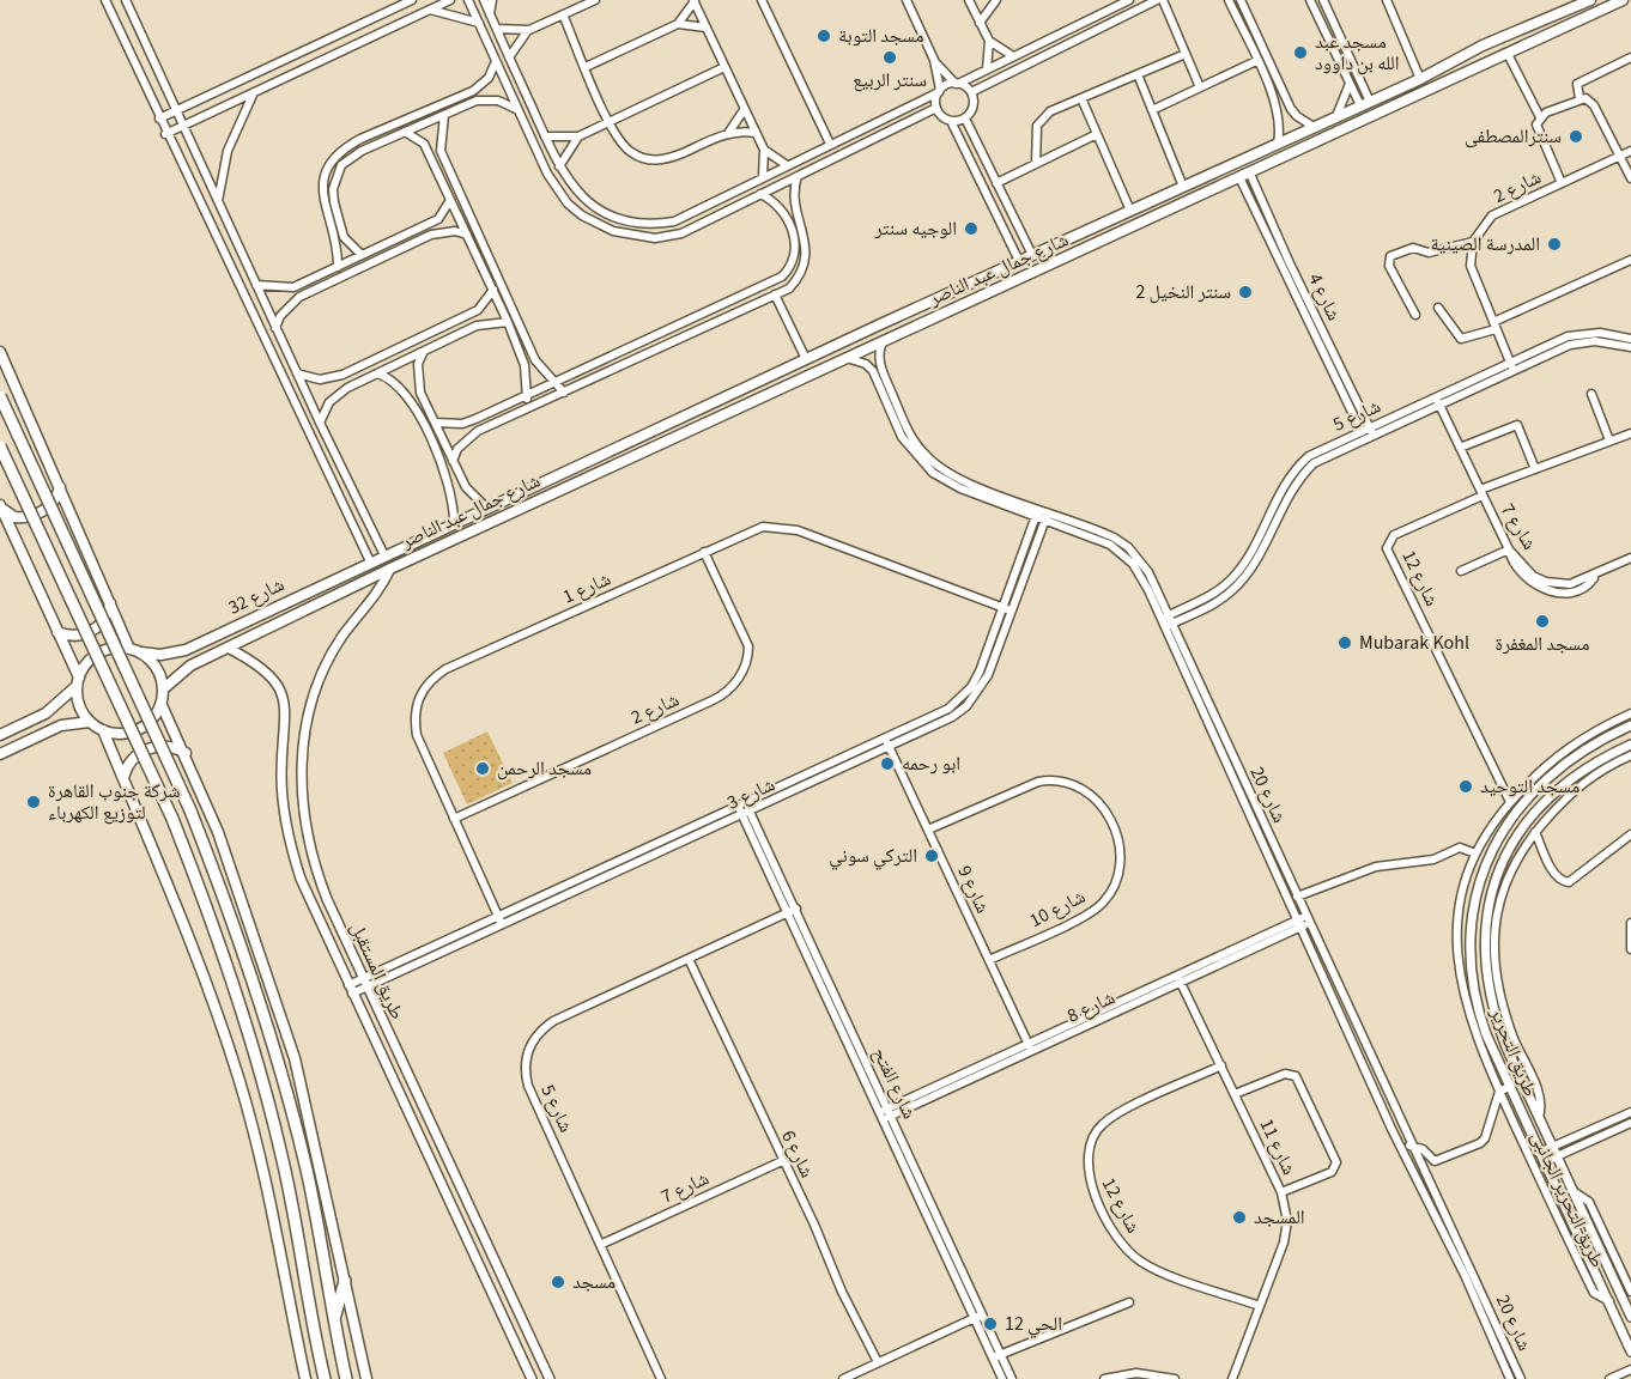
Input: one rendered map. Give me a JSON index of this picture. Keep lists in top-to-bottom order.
{
  "streets": {
    "main road": ["شارع جمال عبد الناصر", "شارع 32"],
    "street": [
      "شارع 2",
      "شارع 4",
      "شارع 5",
      "شارع 7",
      "شارع 12",
      "شارع 1",
      "شارع 3",
      "شارع 20",
      "شارع 9",
      "شارع 10",
      "طريق المستقبل",
      "شارع 8",
      "طريق التحرير",
      "شارع الفتح",
      "شارع 11",
      "شارع 6",
      "طريق التحرير الجانبى"
    ]
  },
  "crossings": [
    ["شارع 2", "شارع 1"],
    ["شارع جمال عبد الناصر", "شارع 4"],
    ["شارع جمال عبد الناصر", "شارع 32"],
    ["شارع جمال عبد الناصر", "شارع 20"],
    ["شارع جمال عبد الناصر", "طريق المستقبل"],
    ["شارع 4", "شارع 5"],
    ["شارع 5", "شارع 7"],
    ["شارع 5", "شارع 20"],
    ["شارع 5", "شارع الفتح"],
    ["شارع 5", "شارع 6"],
    ["شارع 7", "شارع 12"],
    ["شارع 7", "شارع 6"],
    ["شارع 12", "شارع 11"],
    ["شارع 12", "طريق التحرير الجانبى"],
    ["شارع 1", "شارع 3"],
    ["شارع 32", "طريق المستقبل"],
    ["شارع 3", "شارع 20"],
    ["شارع 3", "شارع 9"],
    ["شارع 3", "طريق المستقبل"],
    ["شارع 3", "شارع الفتح"],
    ["شارع 20", "شارع 8"],
    ["شارع 9", "شارع 10"],
    ["شارع 9", "شارع 8"],
    ["شارع 8", "شارع الفتح"],
    ["شارع 8", "شارع 11"],
    ["طريق التحرير", "طريق التحرير الجانبى"]
  ],
  "places": [
    "مسجد التوبة",
    "مسجد عبد الله بن داوود",
    "سنتر الربيع",
    "سنترالمصطفى",
    "الوجيه سنتر",
    "المدرسة الصينية",
    "سنتر النخيل 2",
    "مسجد المغفرة",
    "Mubarak Kohl",
    "ابو رحمه",
    "مسجد الرحمن",
    "مسجد التوحيد",
    "شركة جنوب القاهرة لتوزيع الكهرباء",
    "التركي سوني",
    "المسجد",
    "مسجد",
    "الحي 12"
  ]
}
